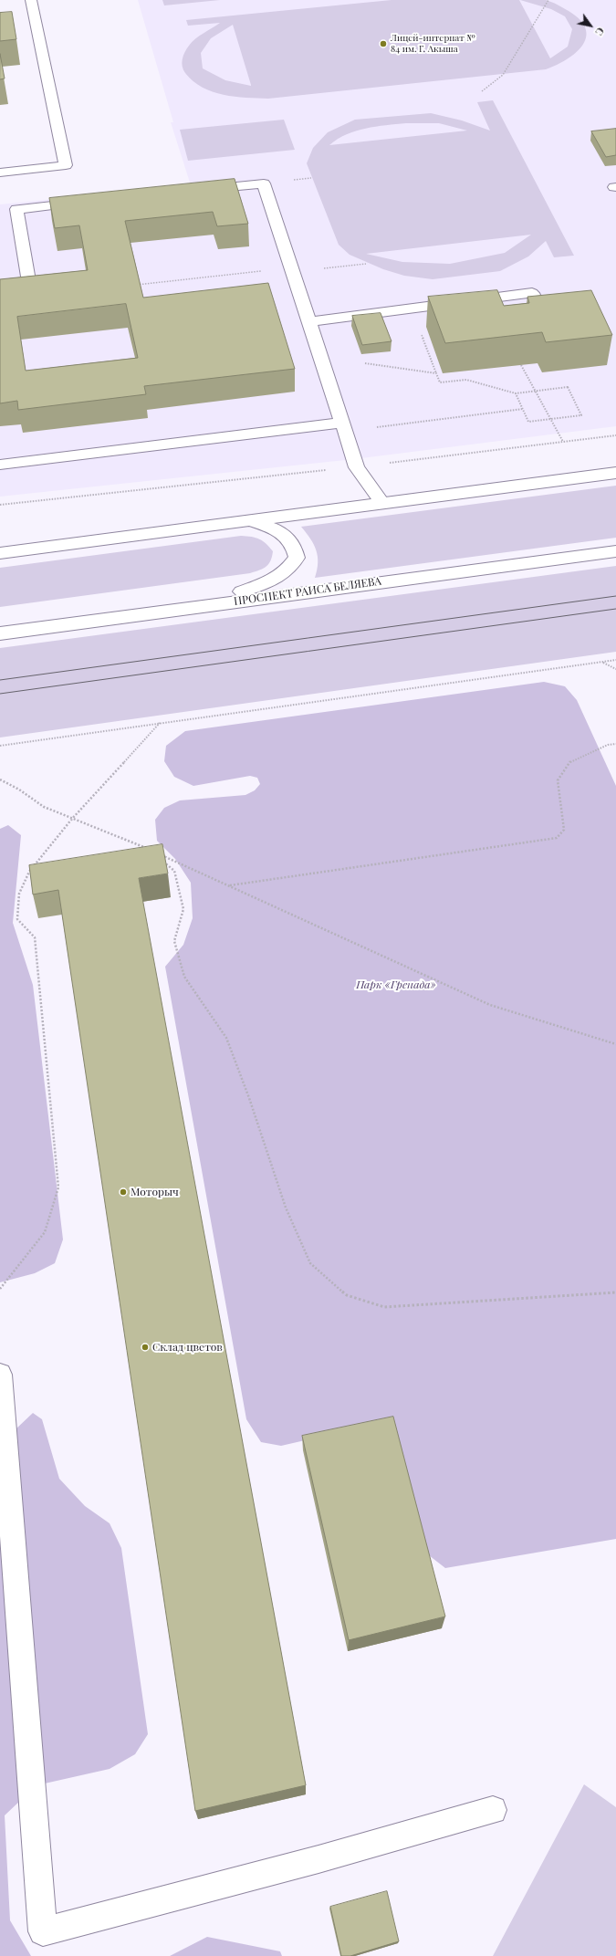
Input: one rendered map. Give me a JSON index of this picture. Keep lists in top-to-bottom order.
{
  "streets": {
    "street": ["ПРОСПЕКТ РАИСА БЕЛЯЕВА"]
  },
  "parks": ["Парк «Гренада»"],
  "places": ["Лицей-интернат № 84 им. Г. Акыша", "Моторыч", "Склад цветов"],
  "north": "bottom right"
}
